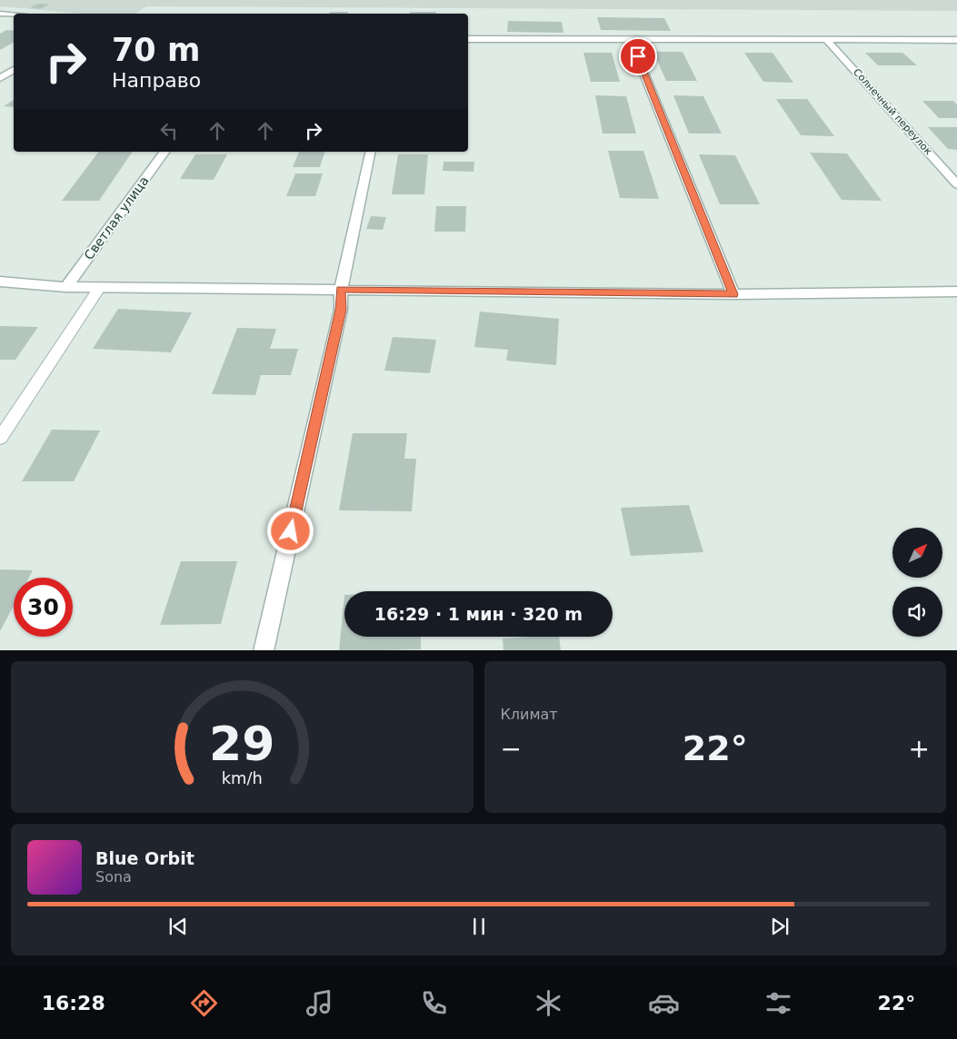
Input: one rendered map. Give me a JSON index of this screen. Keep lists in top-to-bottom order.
{
  "streets": {
    "street": ["Солнечный переулок", "Светлая улица"]
  },
  "north": "top right",
  "page": {
    "turn": ["70 m", "Направо"],
    "limit": "30",
    "trip": "16:29 · 1 мин · 320 m",
    "tile": "Климат",
    "heat": ["−", "22°", "+"],
    "song": ["Blue Orbit", "Sona"],
    "tabs": ["16:28", "22°"],
    "gauge": ["29", "km/h"]
  }
}
